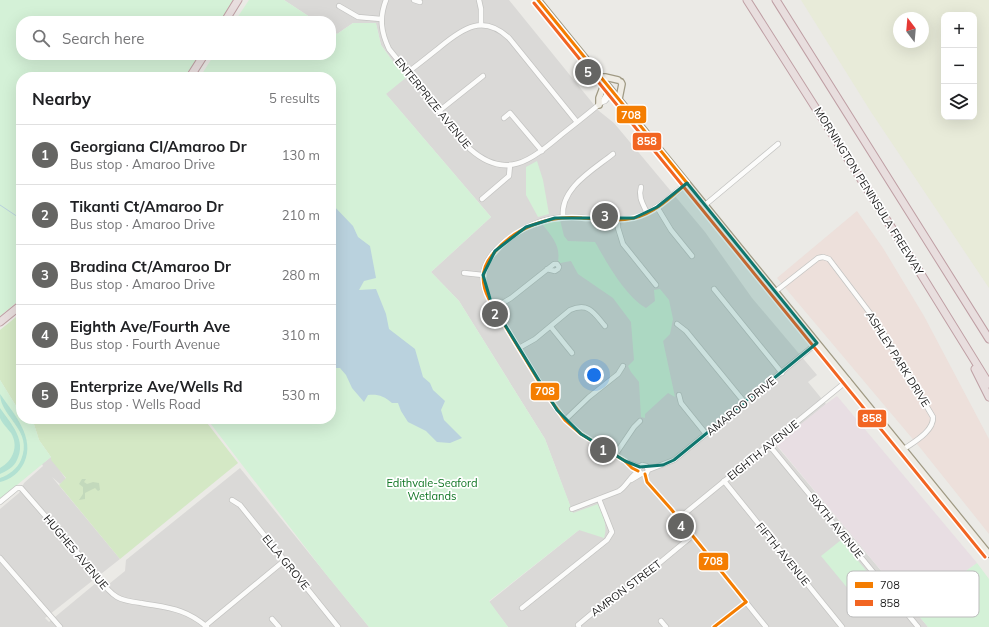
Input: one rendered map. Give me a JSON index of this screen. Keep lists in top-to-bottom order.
{
  "streets": {
    "highway": ["MORNINGTON PENINSULA FREEWAY"],
    "street": [
      "ENTERPRIZE AVENUE",
      "ASHLEY PARK DRIVE",
      "AMAROO DRIVE",
      "EIGHTH AVENUE",
      "SIXTH AVENUE",
      "HUGHES AVENUE",
      "FIFTH AVENUE",
      "ELLA GROVE",
      "AMRON STREET"
    ]
  },
  "crossings": [
    ["EIGHTH AVENUE", "SIXTH AVENUE"],
    ["EIGHTH AVENUE", "FIFTH AVENUE"]
  ],
  "parks": ["Edithvale-Seaford Wetlands"],
  "lines": ["transit line 708", "transit line 858"],
  "legend": ["708", "858"],
  "north": "top",
  "page": {
    "map_buttons": ["+", "−"],
    "search": "Search here",
    "pins": [
      "5",
      "3",
      "2",
      "1",
      "4"
    ],
    "heading": ["Nearby", "5 results"],
    "list": [
      {
        "mark": "1",
        "name": "Georgiana Cl/Amaroo Dr",
        "note": "Bus stop · Amaroo Drive",
        "value": "130 m"
      },
      {
        "mark": "2",
        "name": "Tikanti Ct/Amaroo Dr",
        "note": "Bus stop · Amaroo Drive",
        "value": "210 m"
      },
      {
        "mark": "3",
        "name": "Bradina Ct/Amaroo Dr",
        "note": "Bus stop · Amaroo Drive",
        "value": "280 m"
      },
      {
        "mark": "4",
        "name": "Eighth Ave/Fourth Ave",
        "note": "Bus stop · Fourth Avenue",
        "value": "310 m"
      },
      {
        "mark": "5",
        "name": "Enterprize Ave/Wells Rd",
        "note": "Bus stop · Wells Road",
        "value": "530 m"
      }
    ]
  }
}
